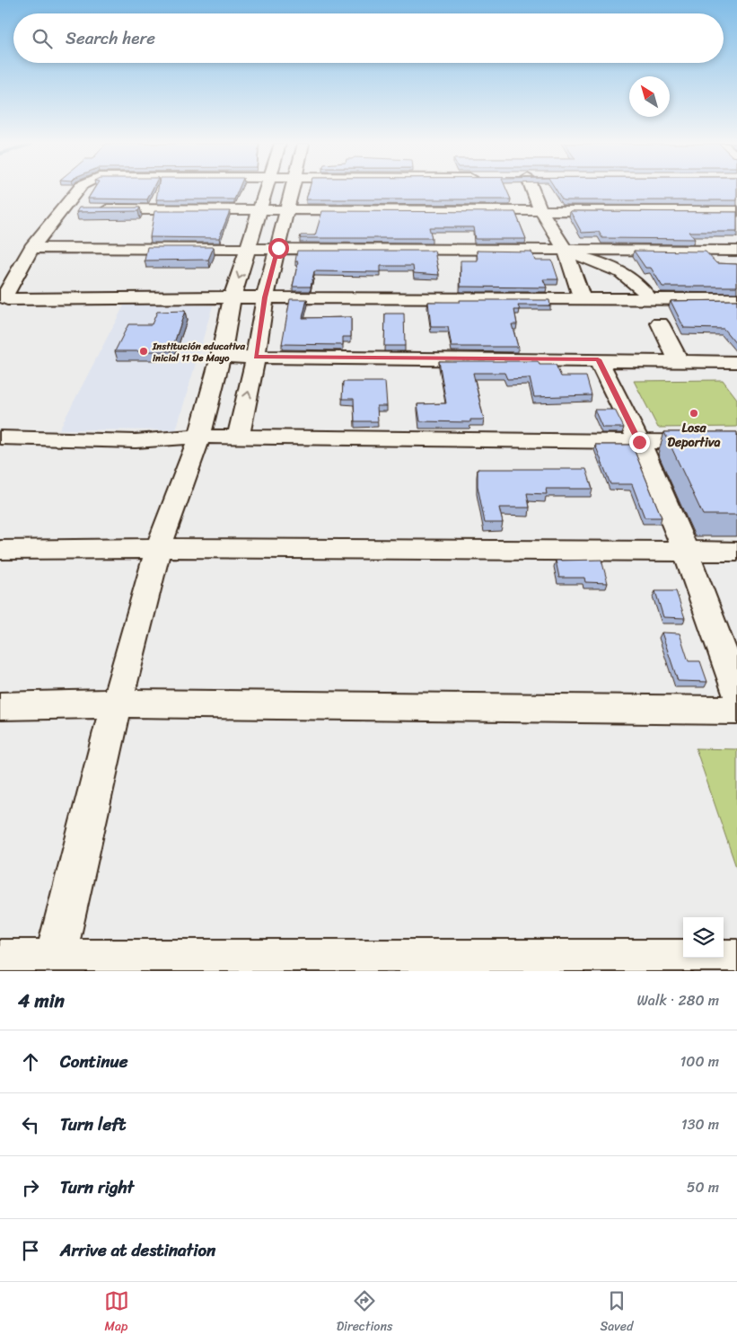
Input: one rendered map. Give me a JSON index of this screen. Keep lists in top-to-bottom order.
{
  "places": ["Institución educativa inicial 11 De Mayo", "Losa Deportiva"],
  "north": "top left",
  "page": {
    "search": "Search here",
    "heading": ["4 min", "Walk · 280 m"],
    "list": [
      ["Continue", "100 m"],
      ["Turn left", "130 m"],
      ["Turn right", "50 m"],
      "Arrive at destination"
    ],
    "nav": ["Map", "Directions", "Saved"]
  }
}
